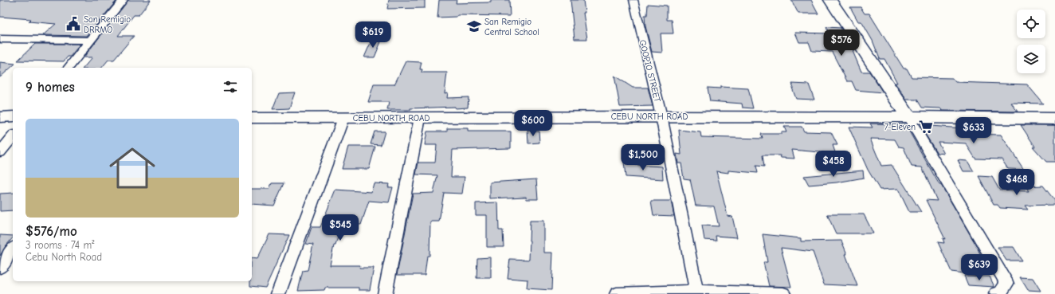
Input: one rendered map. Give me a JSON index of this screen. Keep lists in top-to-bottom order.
{
  "streets": {
    "main road": ["CEBU NORTH ROAD"],
    "street": ["GOOPIO STREET"]
  },
  "crossings": [
    ["GOOPIO STREET", "CEBU NORTH ROAD"]
  ],
  "places": {
    "public building": ["San Remigio DRRMO"],
    "school or university": ["San Remigio Central School"],
    "supermarket": ["7-Eleven"]
  },
  "page": {
    "price": [
      "$619",
      "$576",
      "$600",
      "$633",
      "$1,500",
      "$458",
      "$468",
      "$545",
      "$639"
    ],
    "heading": "9 homes",
    "list": [
      {
        "name": "$576/mo",
        "note": "3 rooms · 74 m² · Cebu North Road"
      }
    ]
  }
}
